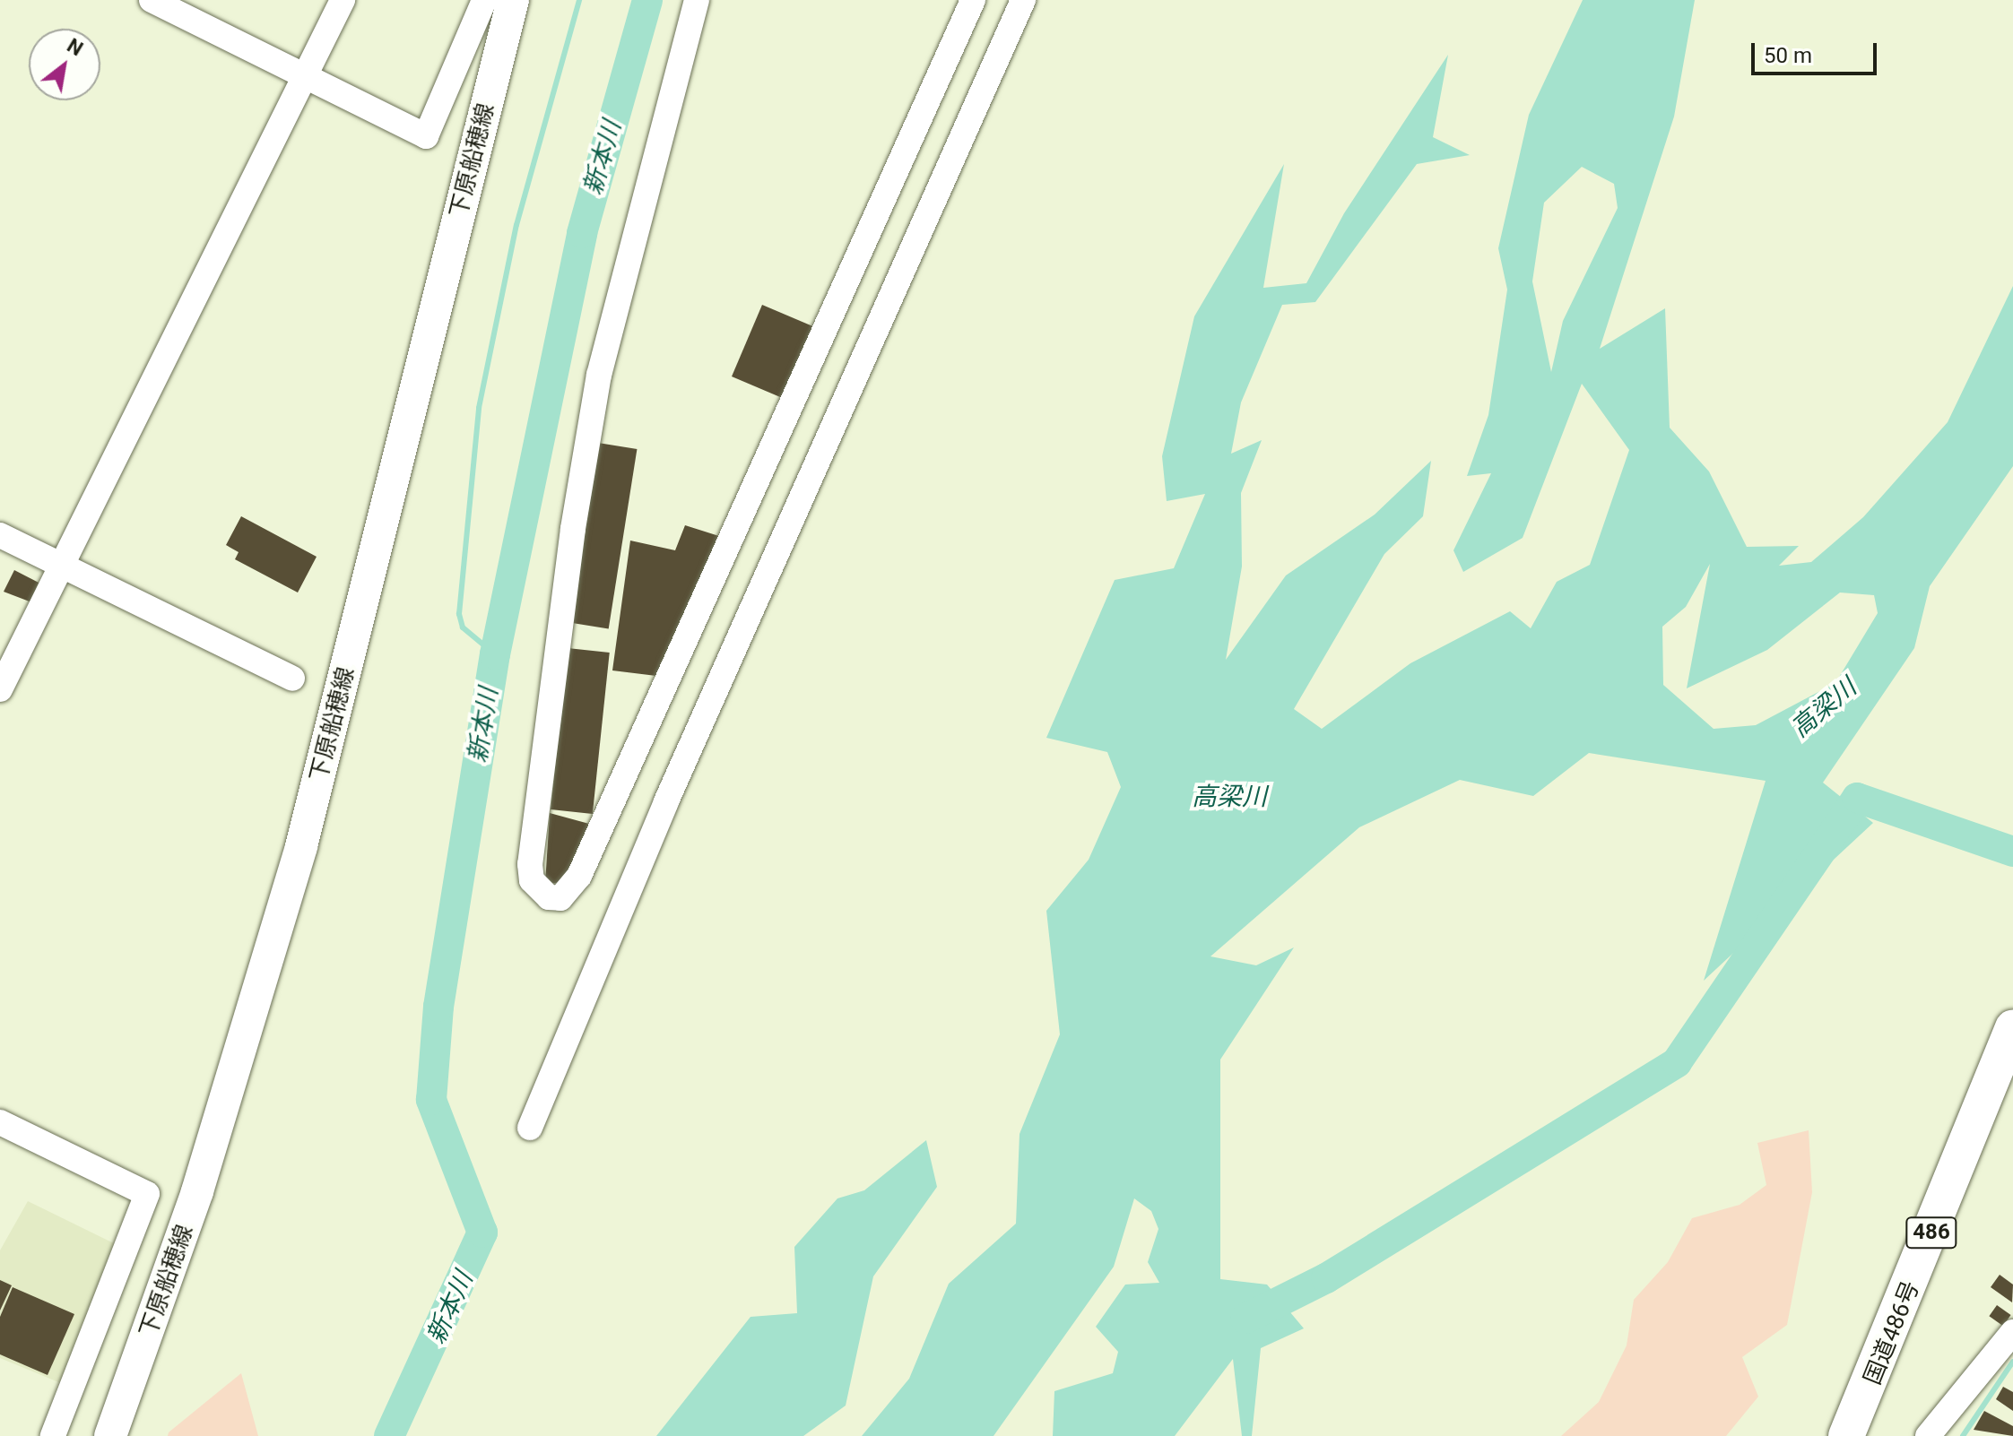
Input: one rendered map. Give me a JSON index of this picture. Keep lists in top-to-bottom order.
{
  "streets": {
    "highway": ["486", "国道486号"],
    "main road": ["下原船穂線"]
  },
  "water": ["新本川", "高梁川"],
  "scale_bar": "50 m",
  "north": "top right"
}
